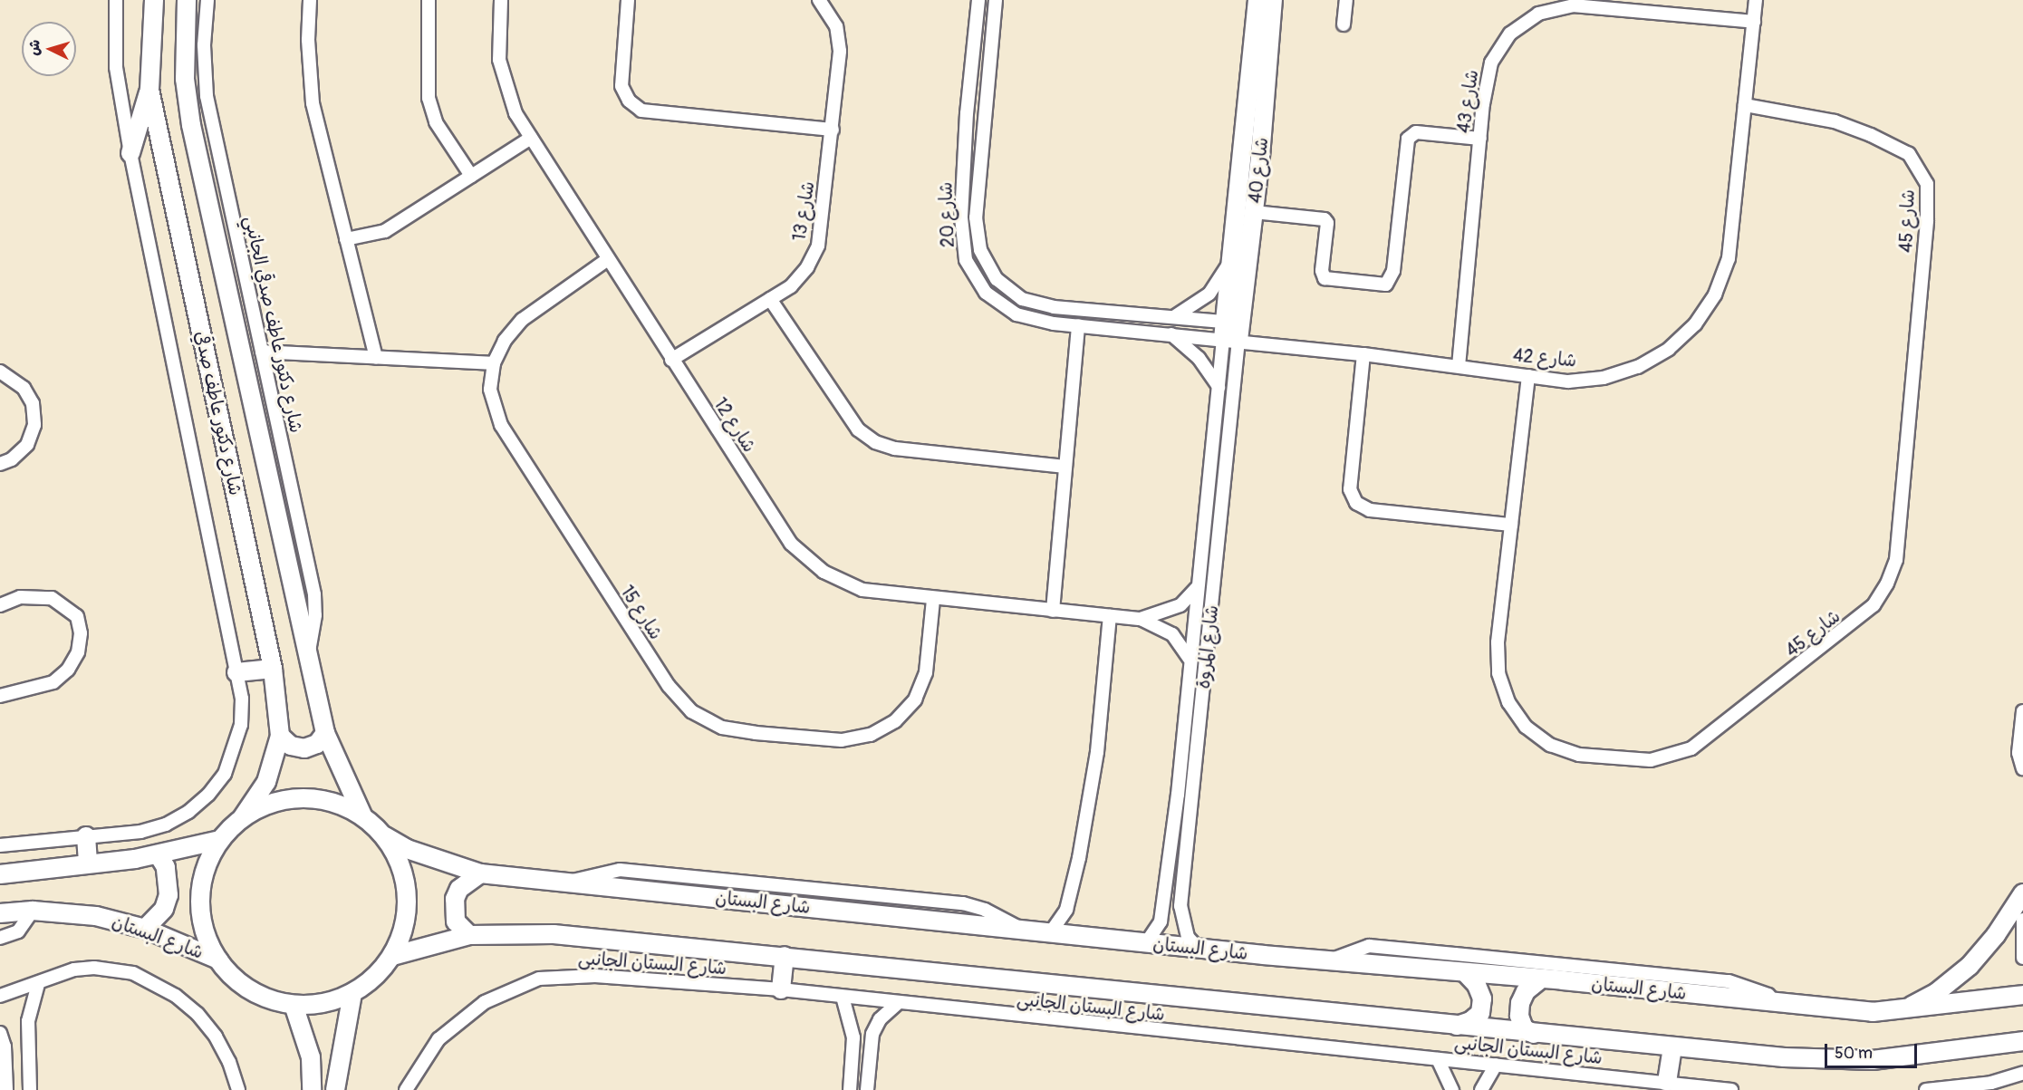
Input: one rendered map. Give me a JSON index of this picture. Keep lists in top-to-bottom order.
{
  "streets": {
    "street": [
      "شارع 43",
      "شارع 40",
      "شارع 13",
      "شارع 20",
      "شارع 45",
      "شارع دكتور عاطف صدقي الجانبي",
      "شارع 42",
      "شارع دكتور عاطف صدقي",
      "شارع 12",
      "شارع 15",
      "شارع المروة",
      "شارع البستان",
      "شارع البستان الجانبى"
    ]
  },
  "crossings": [
    ["شارع 43", "شارع 42"],
    ["شارع 40", "شارع 20"],
    ["شارع 40", "شارع 42"],
    ["شارع 40", "شارع المروة"],
    ["شارع 13", "شارع 12"],
    ["شارع 20", "شارع 42"],
    ["شارع 20", "شارع المروة"],
    ["شارع 45", "شارع 42"],
    ["شارع دكتور عاطف صدقي الجانبي", "شارع دكتور عاطف صدقي"],
    ["شارع 42", "شارع المروة"],
    ["شارع 12", "شارع 15"],
    ["شارع 12", "شارع المروة"],
    ["شارع المروة", "شارع البستان"]
  ],
  "scale_bar": "50 m",
  "north": "left"
}
